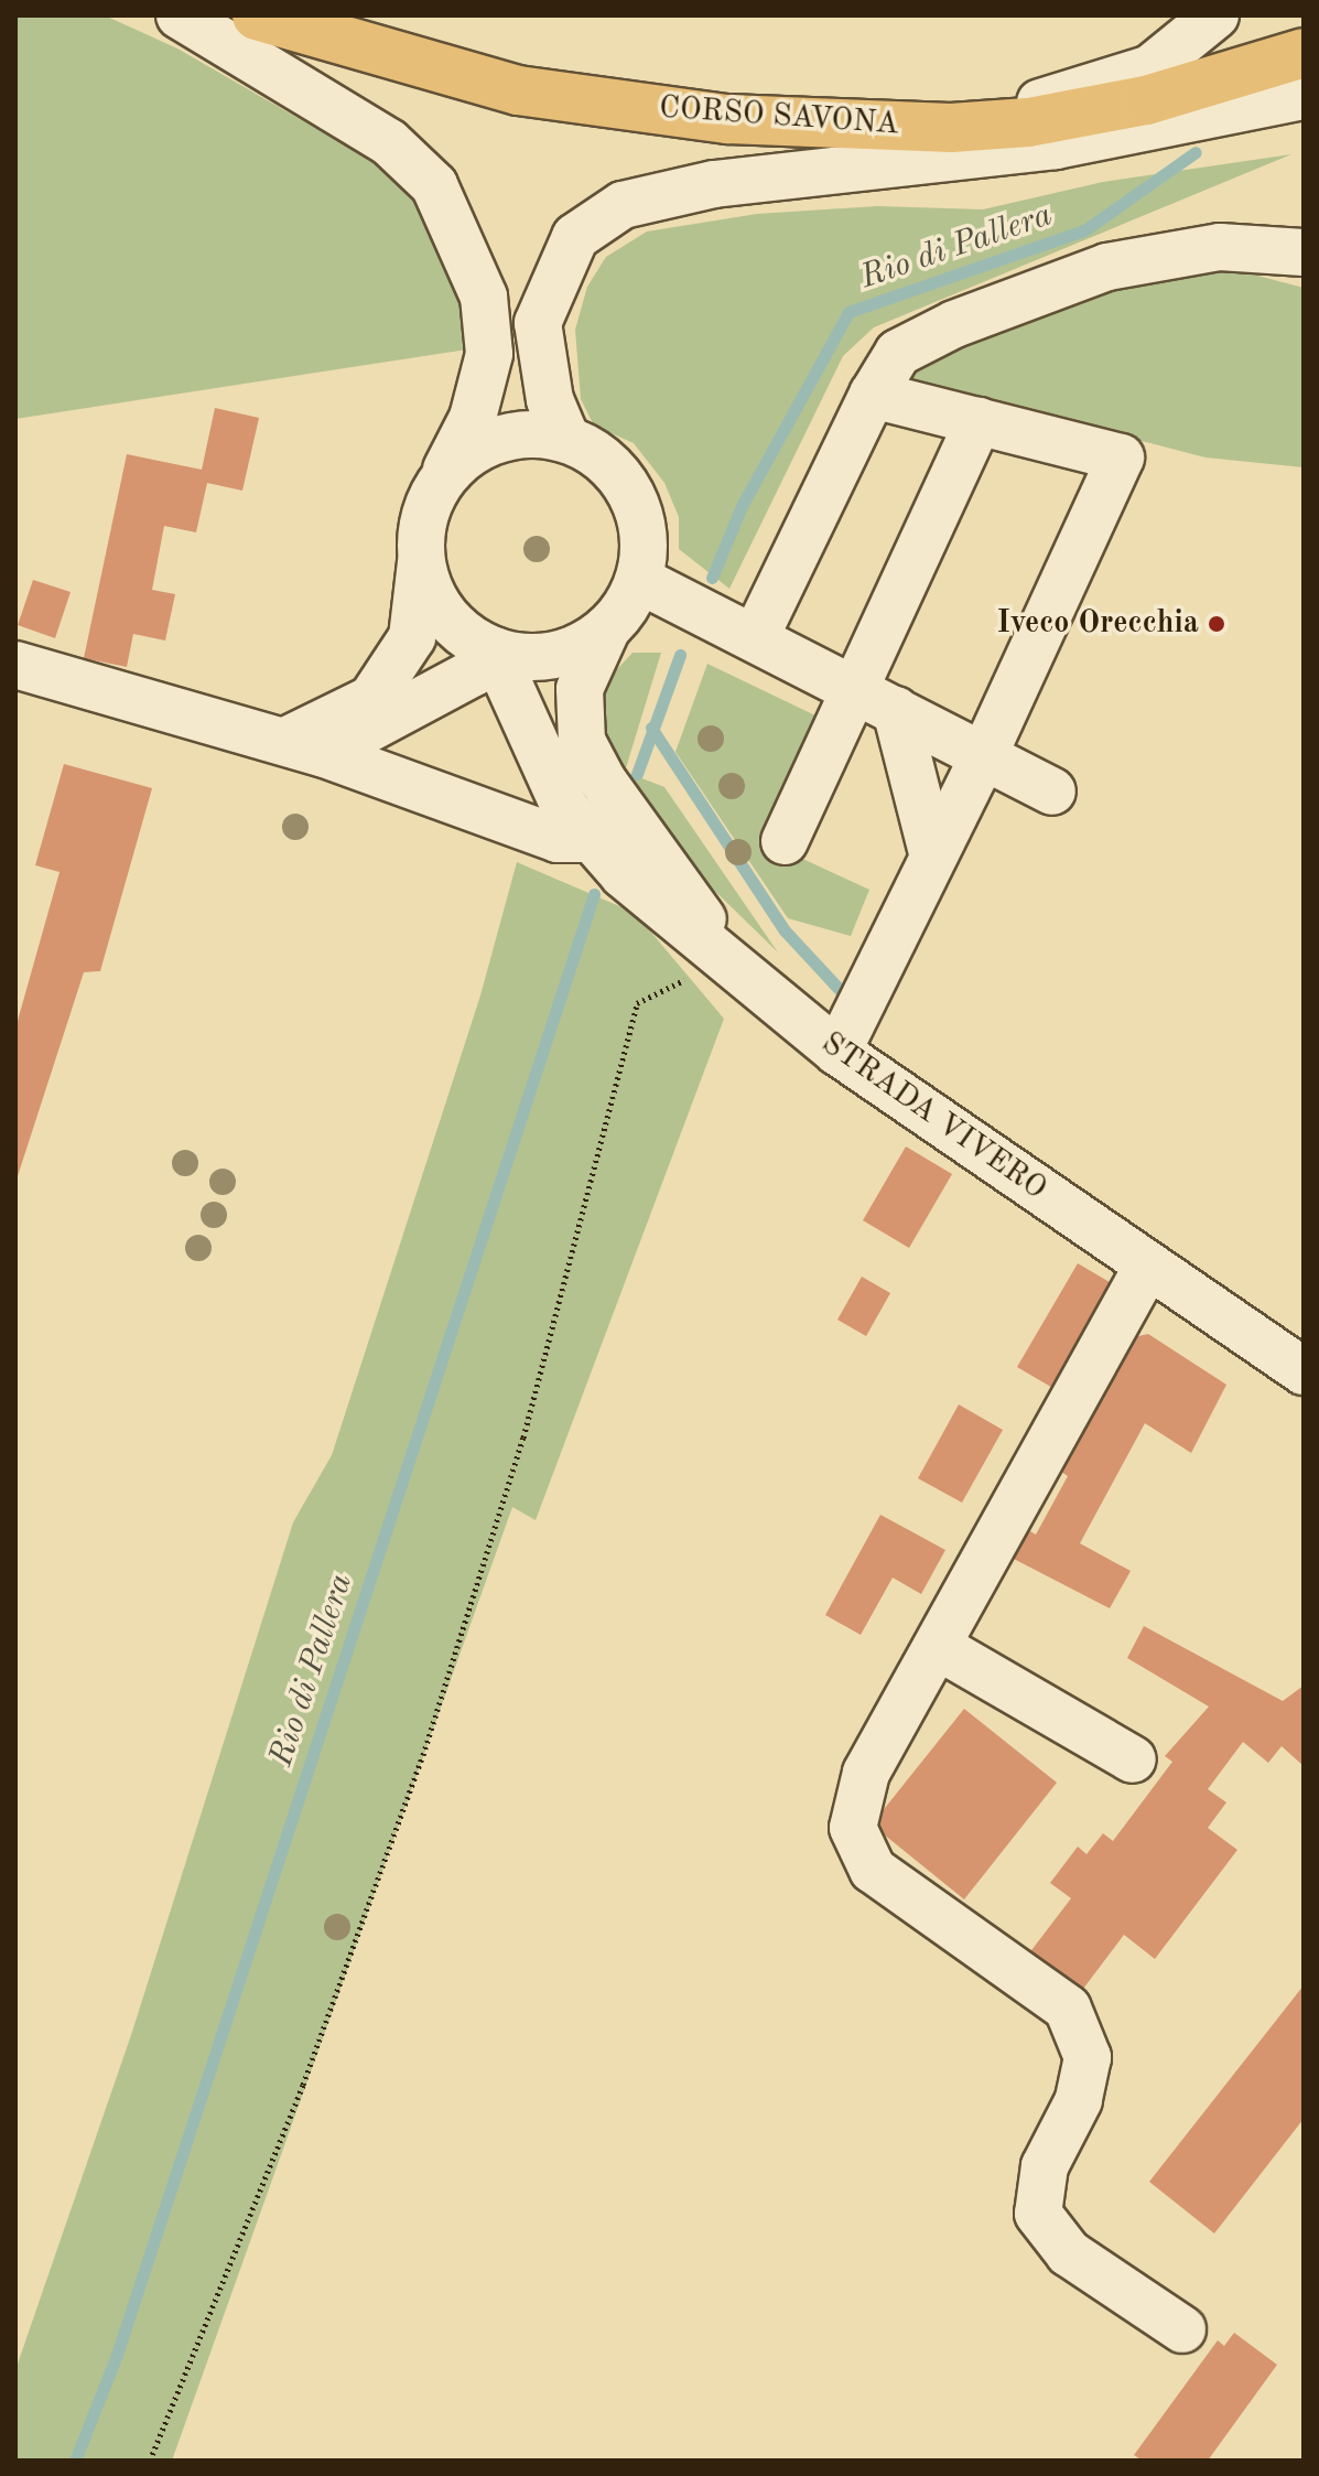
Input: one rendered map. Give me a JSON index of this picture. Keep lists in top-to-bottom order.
{
  "streets": {
    "main road": ["CORSO SAVONA"],
    "street": ["STRADA VIVERO"]
  },
  "crossings": [
    ["CORSO SAVONA", "STRADA VIVERO"]
  ],
  "water": ["Rio di Pallera"],
  "places": ["Iveco Orecchia"]
}
